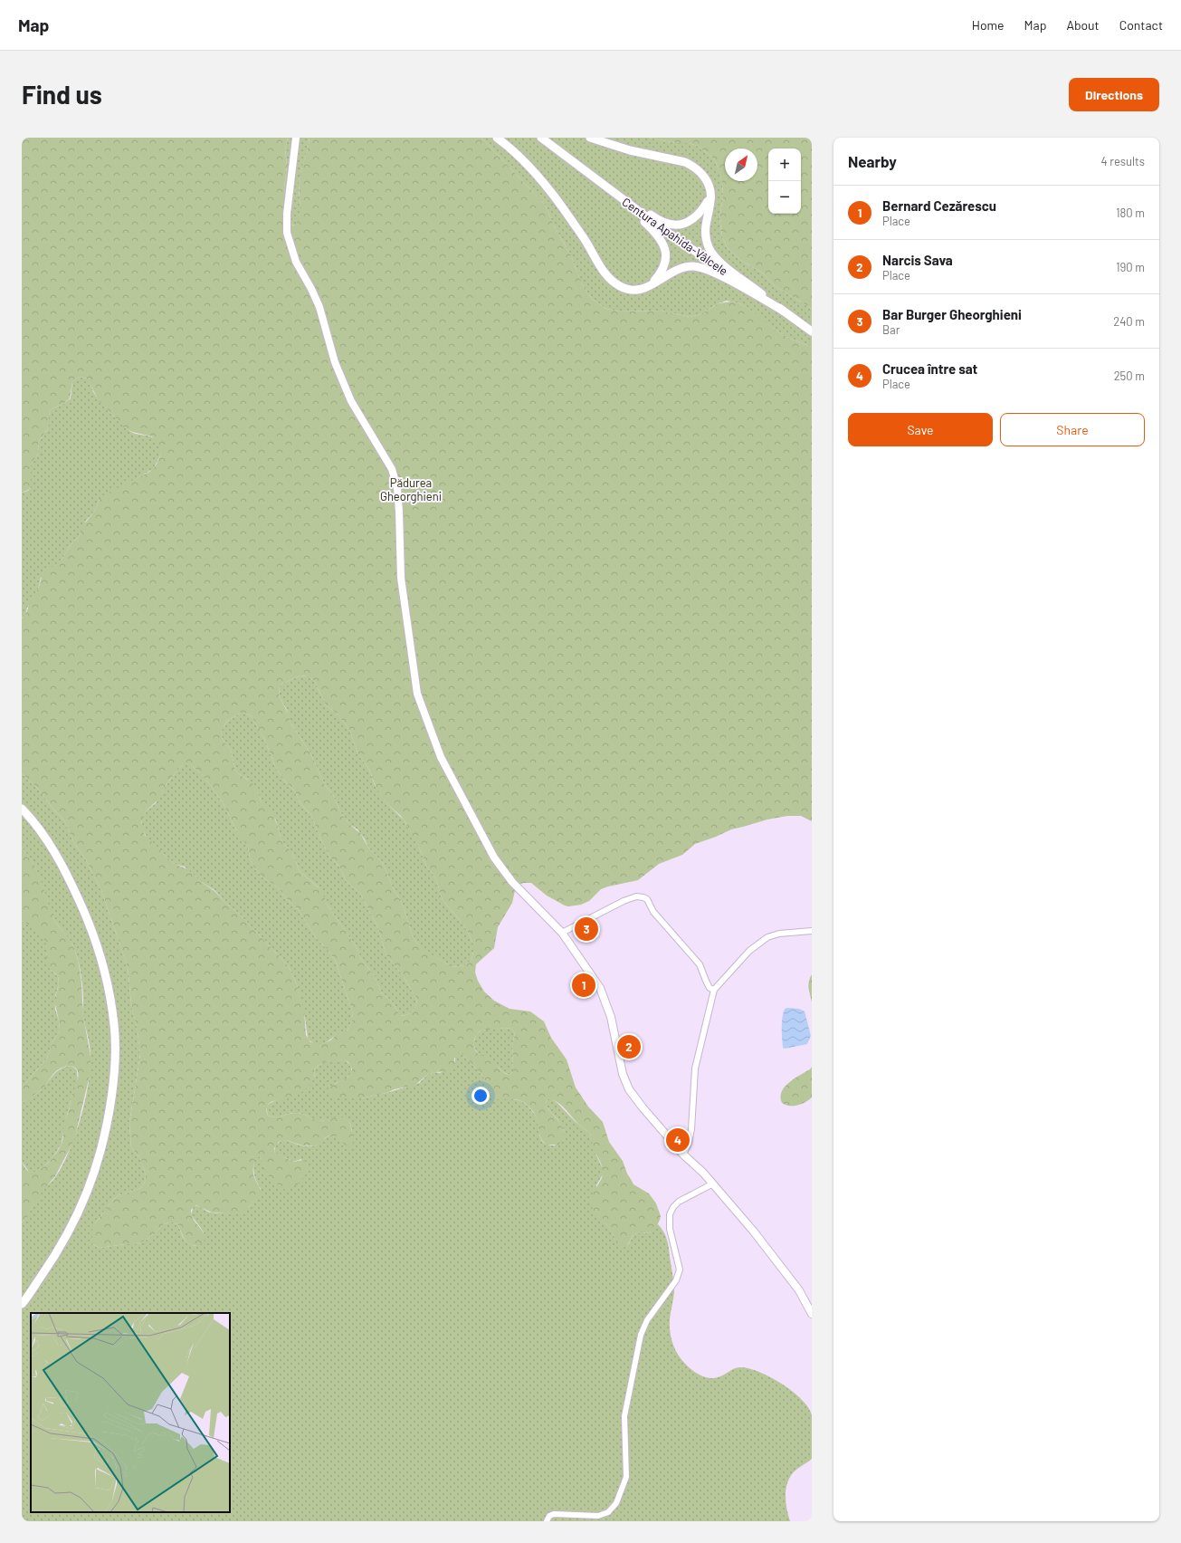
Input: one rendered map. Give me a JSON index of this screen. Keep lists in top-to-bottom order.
{
  "streets": {
    "highway": ["Centura Apahida-Vâlcele"]
  },
  "parks": ["Pădurea Gheorghieni"],
  "north": "top right",
  "page": {
    "header": "Map",
    "nav": [
      "Home",
      "Map",
      "About",
      "Contact"
    ],
    "buttons": [
      "Directions",
      ["Save", "Share"]
    ],
    "title": "Find us",
    "heading": ["Nearby", "4 results"],
    "map_buttons": ["+", "−"],
    "list": [
      {
        "mark": "1",
        "name": "Bernard Cezărescu",
        "note": "Place",
        "value": "180 m"
      },
      {
        "mark": "2",
        "name": "Narcis Sava",
        "note": "Place",
        "value": "190 m"
      },
      {
        "mark": "3",
        "name": "Bar Burger Gheorghieni",
        "note": "Bar",
        "value": "240 m"
      },
      {
        "mark": "4",
        "name": "Crucea între sat",
        "note": "Place",
        "value": "250 m"
      }
    ],
    "pins": [
      "3",
      "1",
      "2",
      "4"
    ]
  }
}
